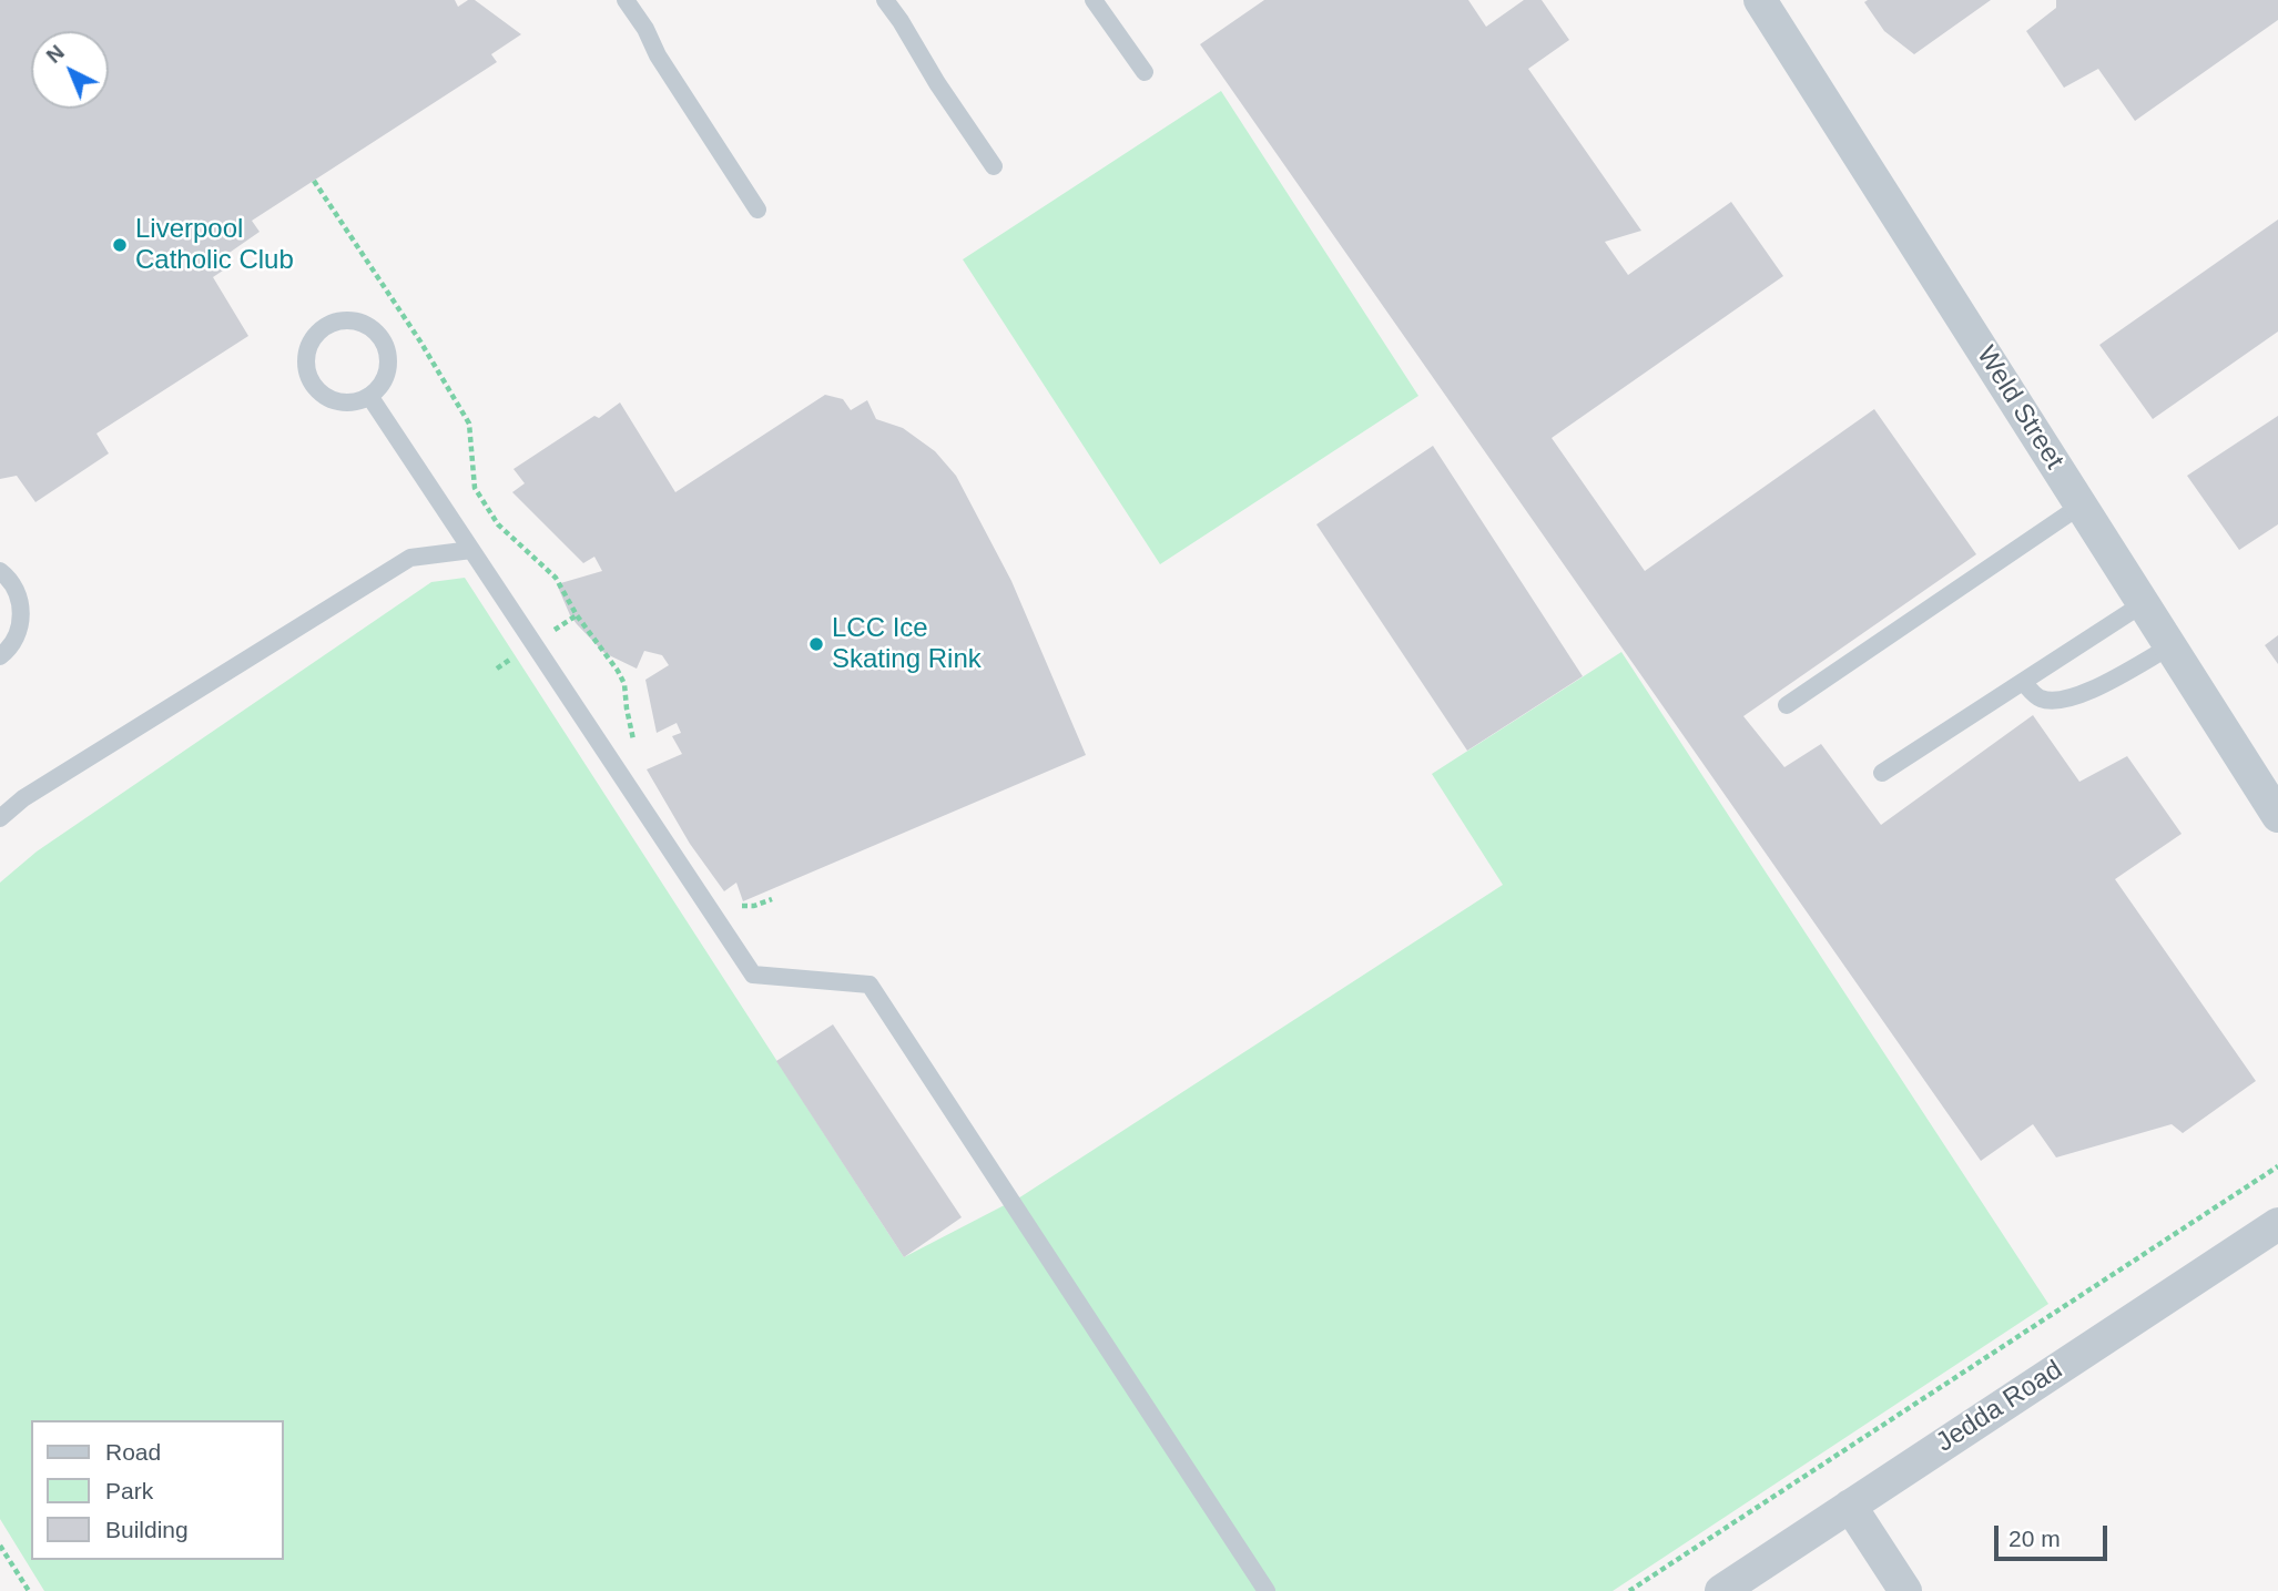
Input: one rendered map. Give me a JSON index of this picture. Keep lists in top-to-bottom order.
{
  "streets": {
    "street": ["Weld Street", "Jedda Road"]
  },
  "places": ["Liverpool Catholic Club", "LCC Ice Skating Rink"],
  "legend": ["Road", "Park", "Building"],
  "scale_bar": "20 m",
  "north": "top left"
}
